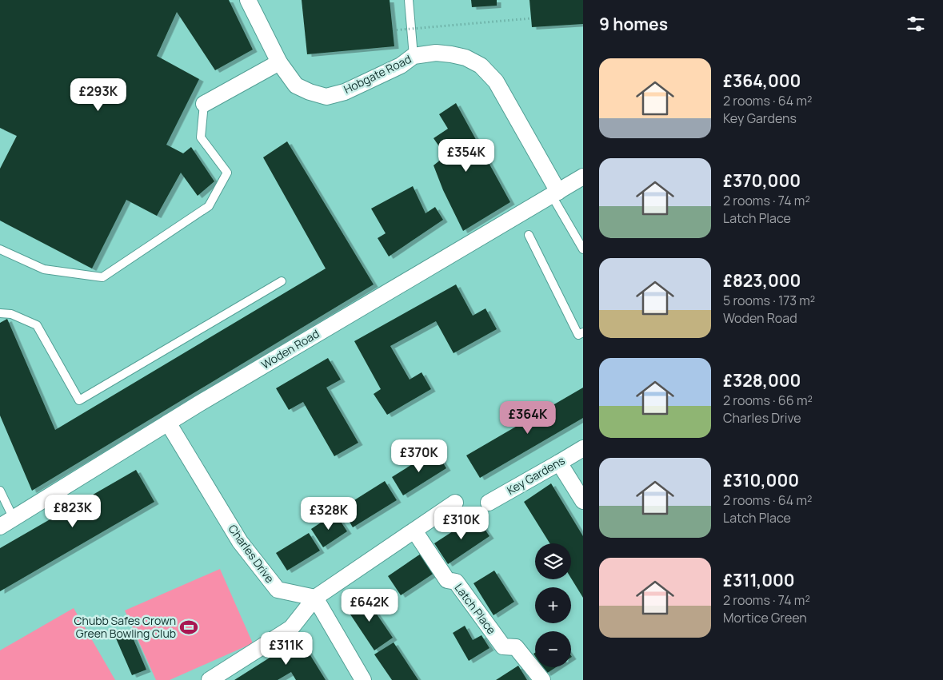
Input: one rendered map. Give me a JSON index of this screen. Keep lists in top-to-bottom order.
{
  "streets": {
    "street": [
      "Hobgate Road",
      "Woden Road",
      "Key Gardens",
      "Charles Drive",
      "Latch Place"
    ]
  },
  "crossings": [
    ["Hobgate Road", "Woden Road"],
    ["Woden Road", "Charles Drive"]
  ],
  "places": {
    "sports": ["Chubb Safes Crown Green Bowling Club"]
  },
  "page": {
    "heading": "9 homes",
    "list": [
      {
        "name": "£364,000",
        "note": "2 rooms · 64 m² · Key Gardens"
      },
      {
        "name": "£370,000",
        "note": "2 rooms · 74 m² · Latch Place"
      },
      {
        "name": "£823,000",
        "note": "5 rooms · 173 m² · Woden Road"
      },
      {
        "name": "£328,000",
        "note": "2 rooms · 66 m² · Charles Drive"
      },
      {
        "name": "£310,000",
        "note": "2 rooms · 64 m² · Latch Place"
      },
      {
        "name": "£311,000",
        "note": "2 rooms · 74 m² · Mortice Green"
      }
    ],
    "price": [
      "£293K",
      "£354K",
      "£364K",
      "£370K",
      "£823K",
      "£328K",
      "£310K",
      "£642K",
      "£311K"
    ],
    "map_buttons": ["+", "−"]
  }
}
